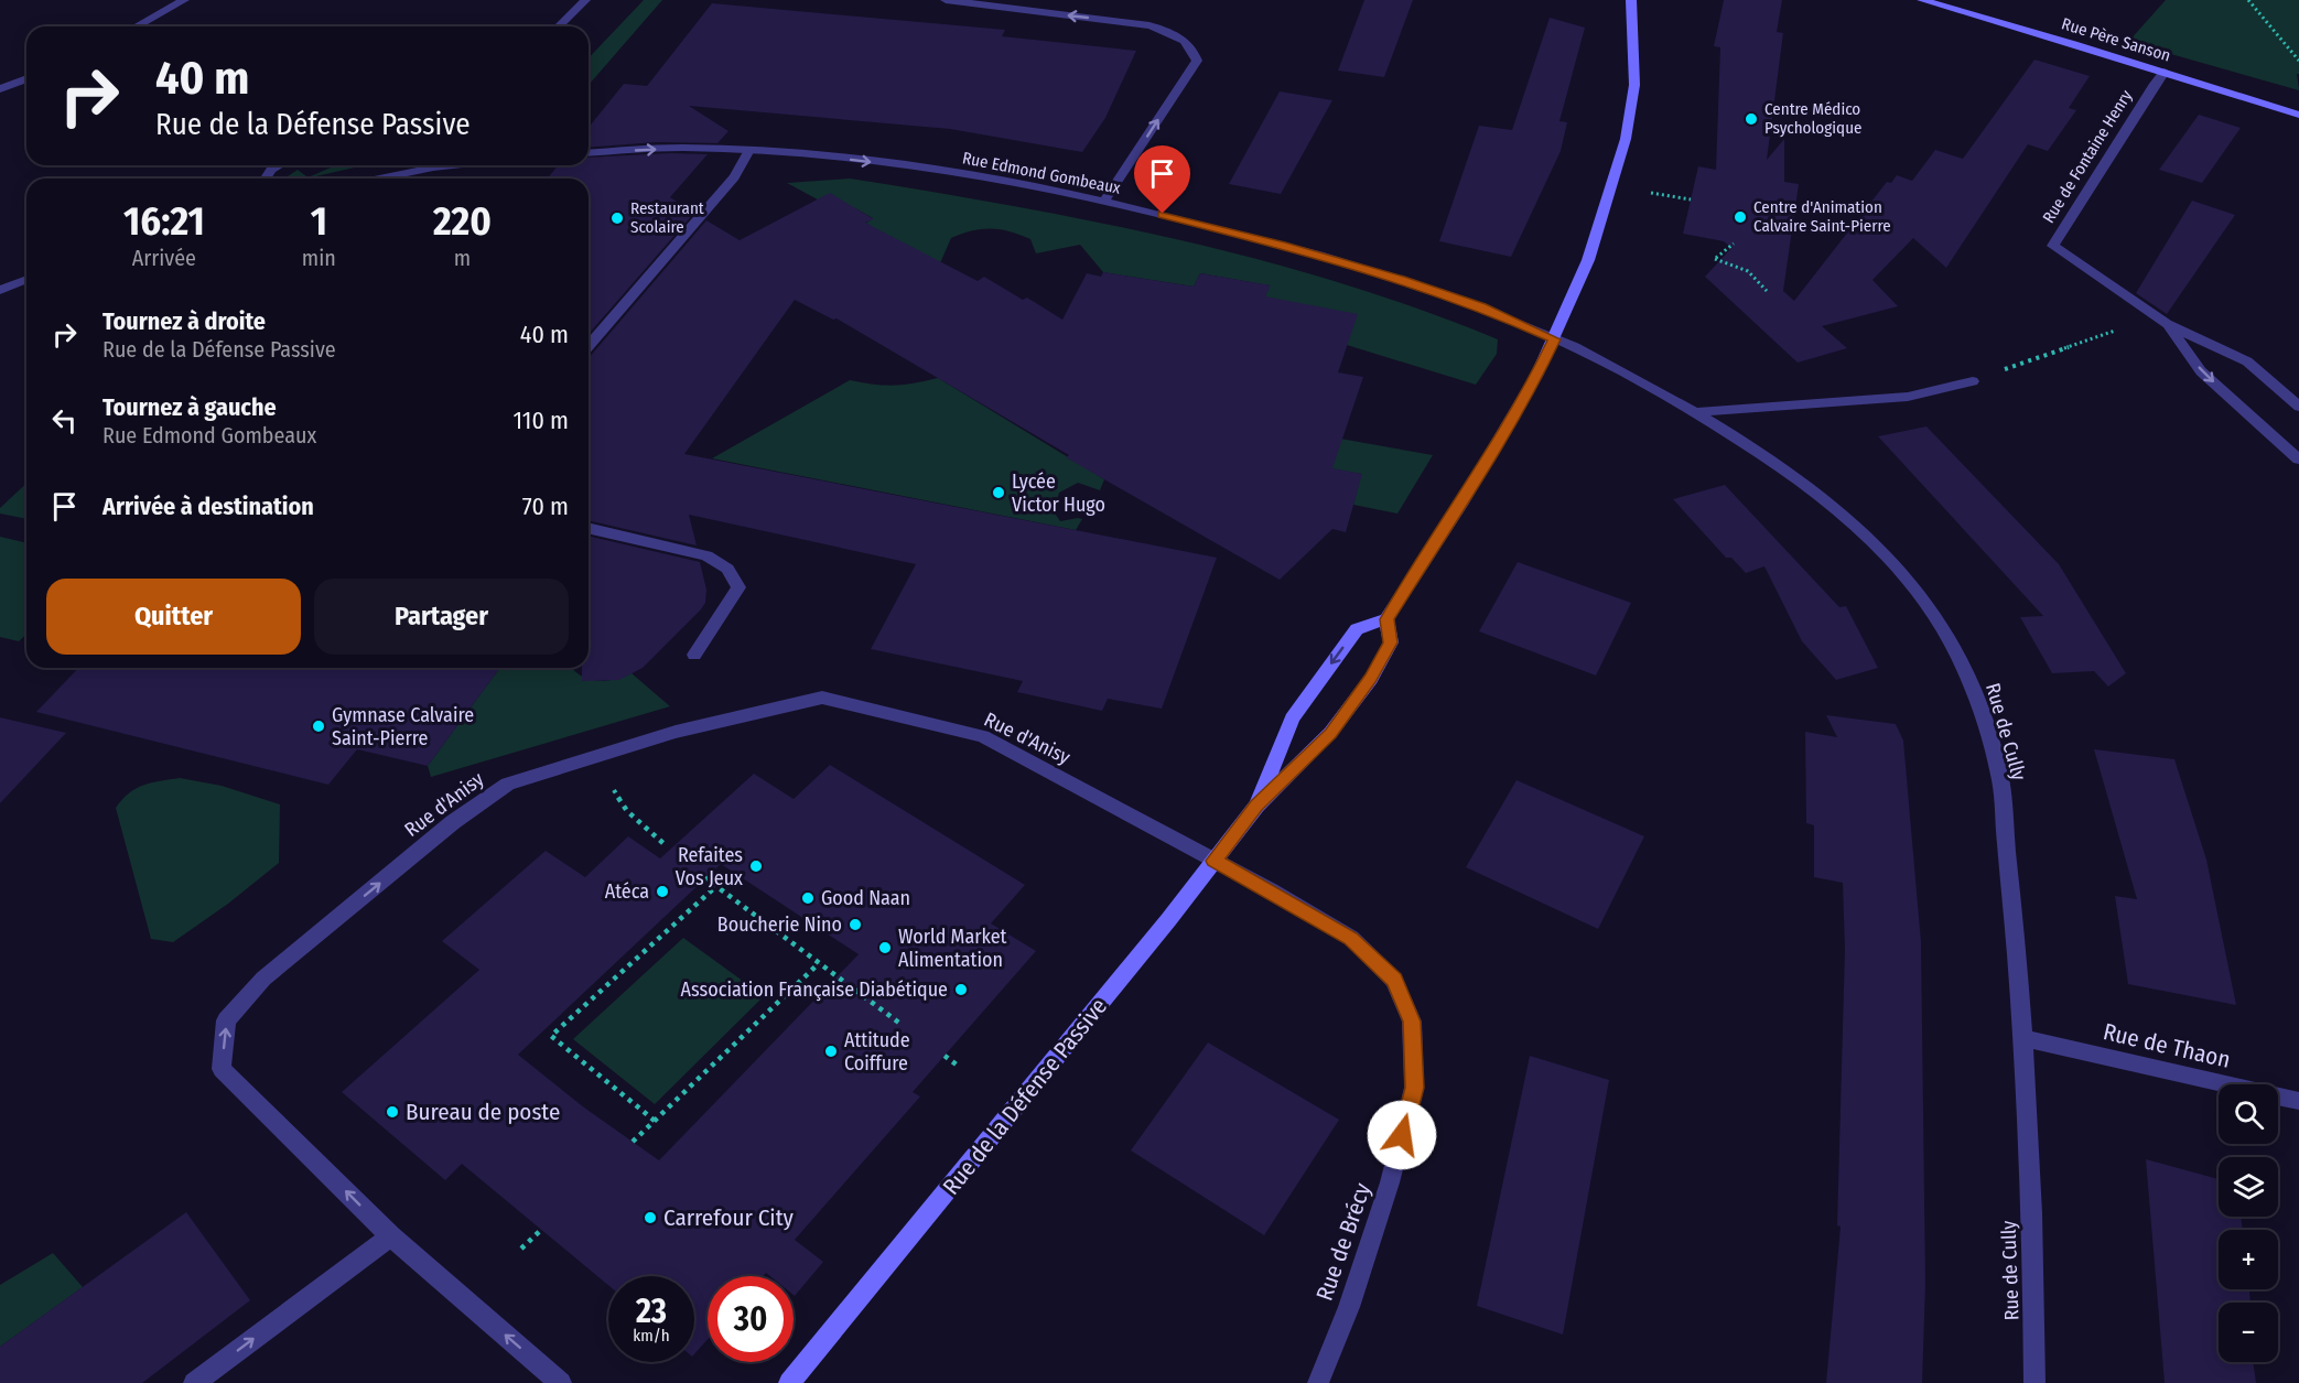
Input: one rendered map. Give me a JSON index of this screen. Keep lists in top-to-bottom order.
{
  "streets": {
    "street": [
      "Rue Père Sanson",
      "Rue de Fontaine Henry",
      "Rue Edmond Gombeaux",
      "Rue de Cully",
      "Rue d'Anisy",
      "Rue de Thaon",
      "Rue de la Défense Passive",
      "Rue de Brécy"
    ]
  },
  "crossings": [
    ["Rue Père Sanson", "Rue de Fontaine Henry"],
    ["Rue Edmond Gombeaux", "Rue de Cully"],
    ["Rue de Cully", "Rue de Thaon"],
    ["Rue d'Anisy", "Rue de la Défense Passive"],
    ["Rue d'Anisy", "Rue de Brécy"],
    ["Rue de la Défense Passive", "Rue de Brécy"]
  ],
  "one_way": ["Rue Edmond Gombeaux"],
  "places": [
    "Centre Médico Psychologique",
    "Centre d'Animation Calvaire Saint-Pierre",
    "Restaurant Scolaire",
    "Lycée Victor Hugo",
    "Gymnase Calvaire Saint-Pierre",
    "Refaites Vos Jeux",
    "Atéca",
    "Good Naan",
    "Boucherie Nino",
    "World Market Alimentation",
    "Association Française Diabétique",
    "Attitude Coiffure",
    "Bureau de poste",
    "Carrefour City"
  ],
  "page": {
    "turn": ["40 m", "Rue de la Défense Passive"],
    "eta": [
      "16:21",
      "Arrivée",
      "1",
      "min",
      "220",
      "m"
    ],
    "list": [
      {
        "name": "Tournez à droite",
        "note": "Rue de la Défense Passive",
        "value": "40 m"
      },
      {
        "name": "Tournez à gauche",
        "note": "Rue Edmond Gombeaux",
        "value": "110 m"
      },
      {
        "name": "Arrivée à destination",
        "value": "70 m"
      }
    ],
    "buttons": ["Quitter", "Partager"],
    "map_buttons": ["+", "−"],
    "speed": "23 km/h",
    "limit": "30"
  }
}
